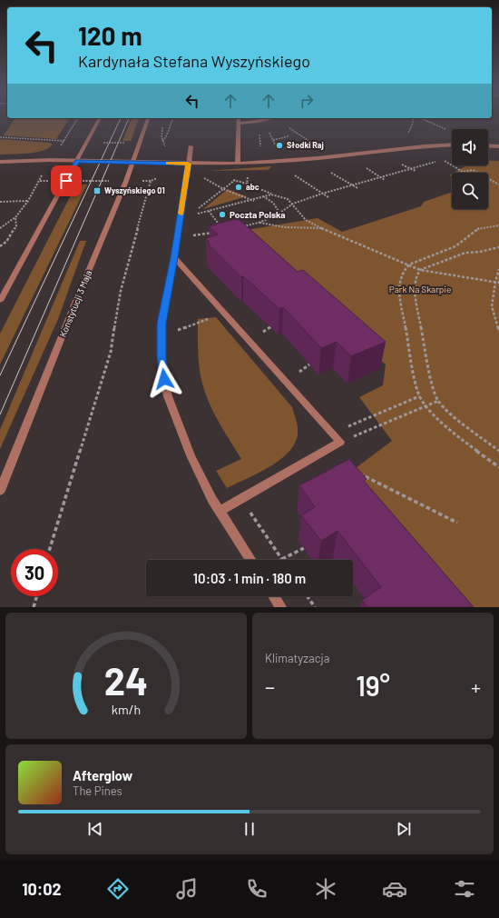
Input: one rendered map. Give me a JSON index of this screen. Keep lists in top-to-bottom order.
{
  "streets": {
    "street": ["Konstytucji 3 Maja"]
  },
  "parks": ["Park Na Skarpie"],
  "places": {
    "other": ["Słodki Raj", "abc", "Poczta Polska"],
    "transit": ["Wyszyńskiego 01"]
  },
  "page": {
    "turn": ["120 m", "Kardynała Stefana Wyszyńskiego"],
    "limit": "30",
    "trip": "10:03 · 1 min · 180 m",
    "tile": "Klimatyzacja",
    "heat": ["−", "19°", "+"],
    "song": ["Afterglow", "The Pines"],
    "tabs": "10:02",
    "gauge": ["24", "km/h"]
  }
}
